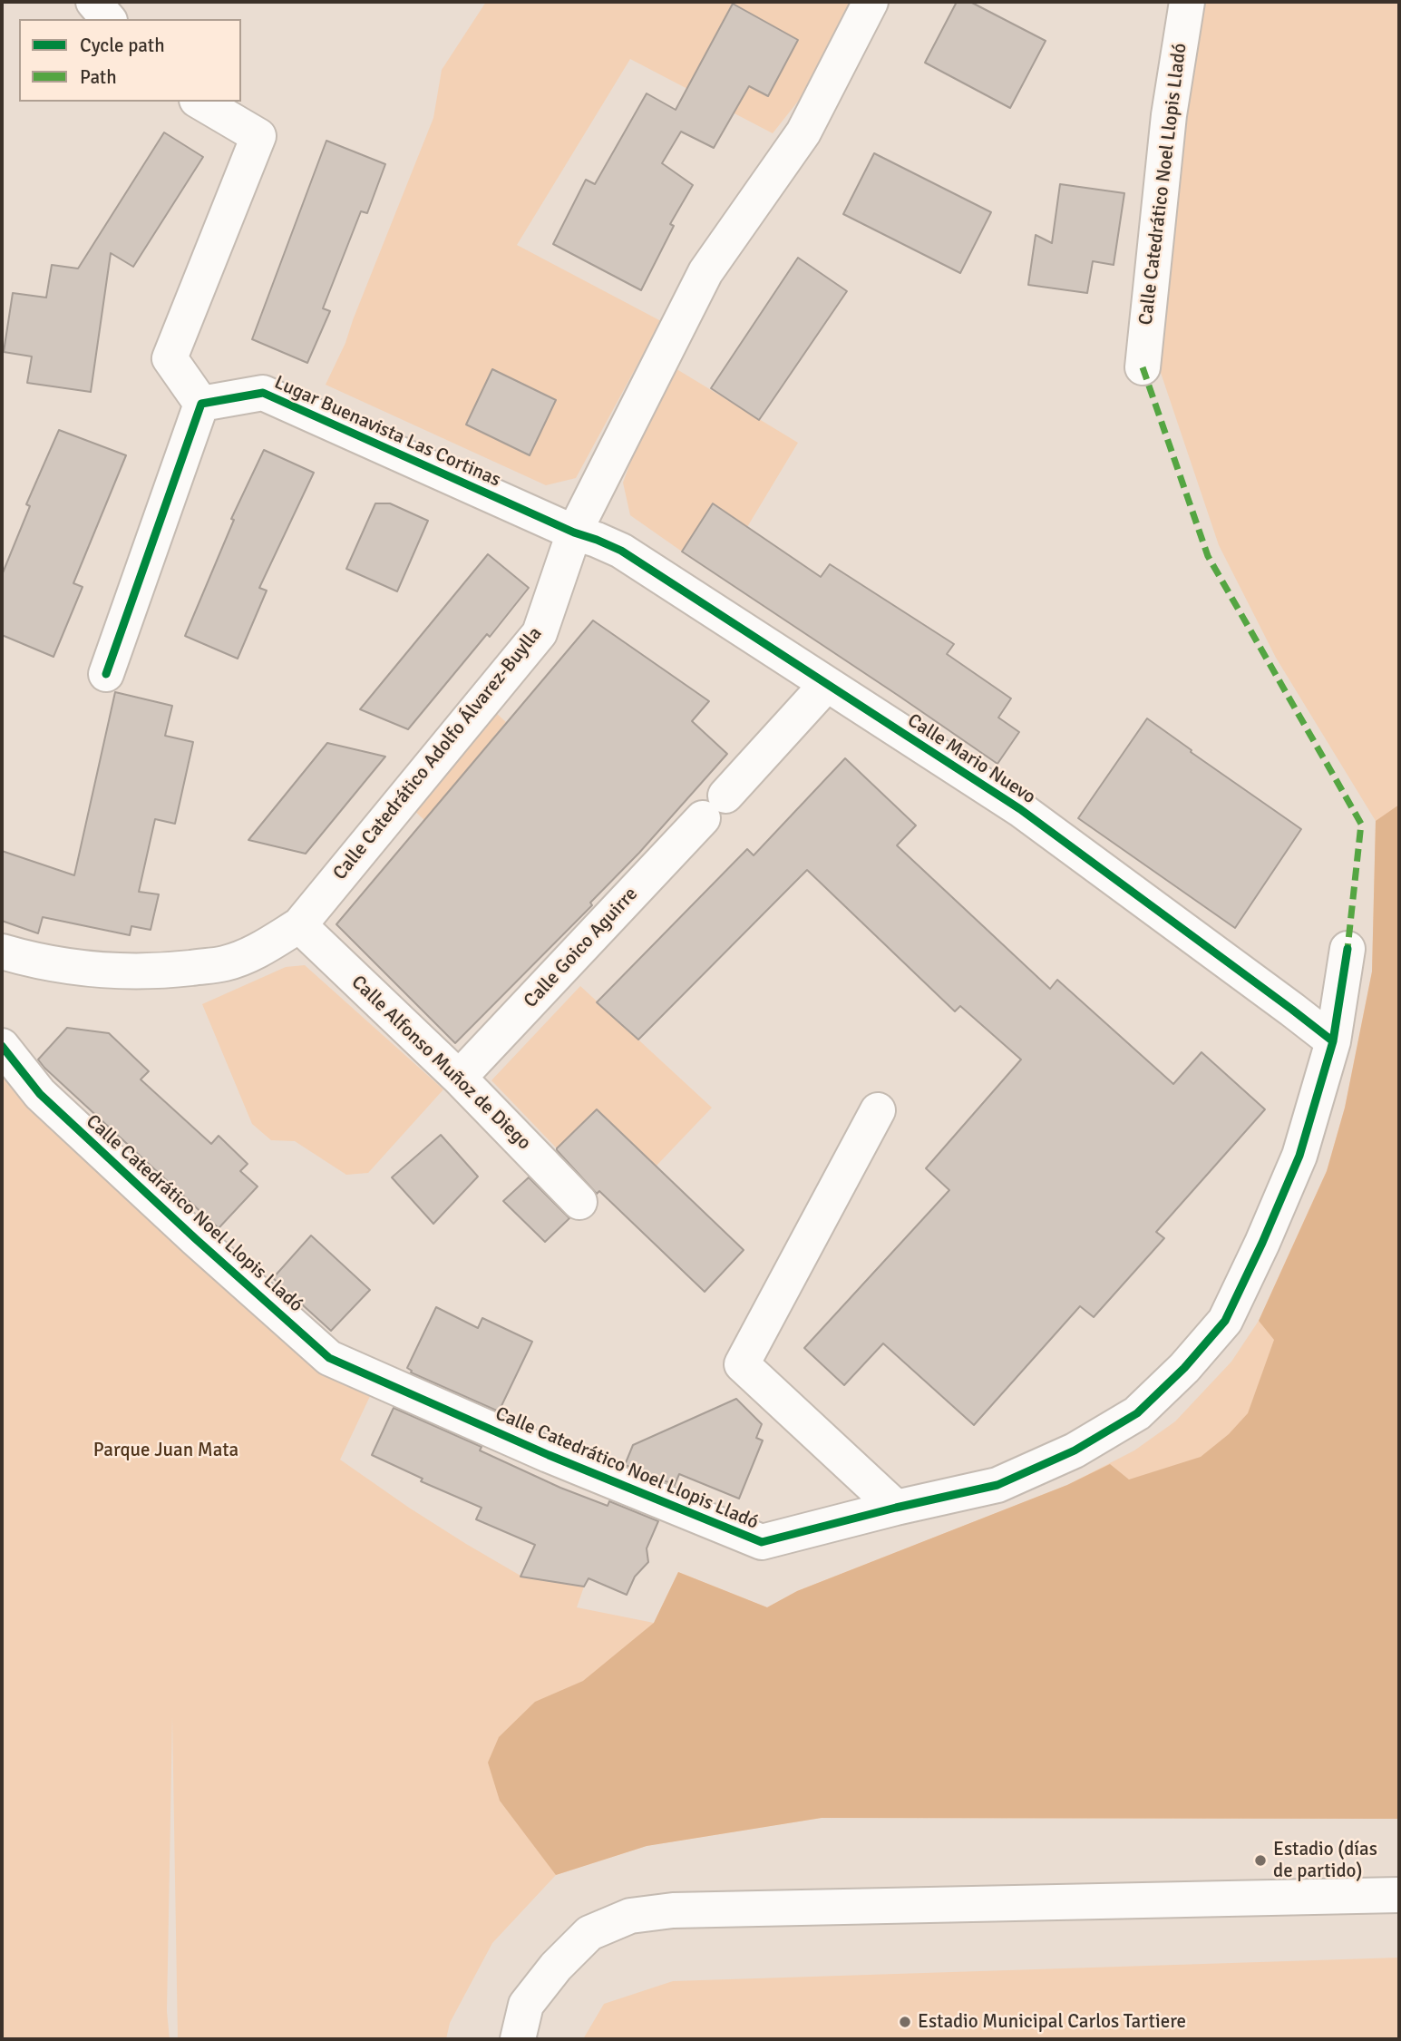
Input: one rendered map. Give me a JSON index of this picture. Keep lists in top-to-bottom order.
{
  "streets": {
    "street": [
      "Calle Catedrático Noel Llopis Lladó",
      "Lugar Buenavista Las Cortinas",
      "Calle Catedrático Adolfo Álvarez-Buylla",
      "Calle Mario Nuevo",
      "Calle Goico Aguirre",
      "Calle Alfonso Muñoz de Diego"
    ]
  },
  "crossings": [
    ["Calle Catedrático Noel Llopis Lladó", "Calle Mario Nuevo"],
    ["Lugar Buenavista Las Cortinas", "Calle Catedrático Adolfo Álvarez-Buylla"],
    ["Lugar Buenavista Las Cortinas", "Calle Mario Nuevo"],
    ["Calle Catedrático Adolfo Álvarez-Buylla", "Calle Mario Nuevo"],
    ["Calle Catedrático Adolfo Álvarez-Buylla", "Calle Alfonso Muñoz de Diego"],
    ["Calle Mario Nuevo", "Calle Goico Aguirre"],
    ["Calle Goico Aguirre", "Calle Alfonso Muñoz de Diego"]
  ],
  "parks": ["Parque Juan Mata"],
  "places": ["Estadio (días de partido)", "Estadio Municipal Carlos Tartiere"],
  "legend": ["Cycle path", "Path"]
}
